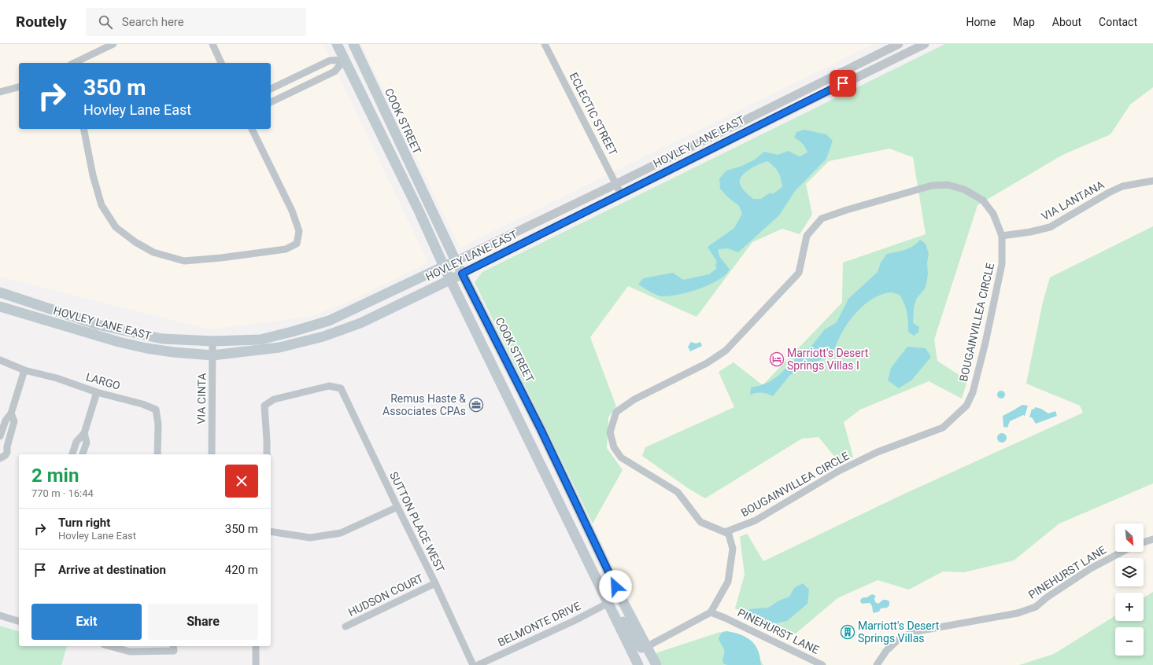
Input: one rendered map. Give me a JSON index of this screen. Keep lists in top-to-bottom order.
{
  "streets": {
    "main road": ["COOK STREET", "HOVLEY LANE EAST"],
    "street": [
      "ECLECTIC STREET",
      "VIA LANTANA",
      "BOUGAINVILLEA CIRCLE",
      "LARGO",
      "VIA CINTA",
      "SUTTON PLACE WEST",
      "PINEHURST LANE",
      "HUDSON COURT",
      "BELMONTE DRIVE"
    ]
  },
  "crossings": [
    ["ECLECTIC STREET", "HOVLEY LANE EAST"],
    ["COOK STREET", "HOVLEY LANE EAST"],
    ["HOVLEY LANE EAST", "VIA CINTA"],
    ["VIA LANTANA", "BOUGAINVILLEA CIRCLE"],
    ["SUTTON PLACE WEST", "HUDSON COURT"]
  ],
  "places": {
    "hotel": ["Marriott's Desert Springs Villas I"],
    "office": ["Remus Haste & Associates CPAs"],
    "building": ["Marriott's Desert Springs Villas"]
  },
  "north": "bottom right",
  "page": {
    "header": "Routely",
    "search": "Search here",
    "nav": [
      "Home",
      "Map",
      "About",
      "Contact"
    ],
    "turn": ["350 m", "Hovley Lane East"],
    "heading": ["2 min", "770 m · 16:44"],
    "list": [
      {
        "name": "Turn right",
        "note": "Hovley Lane East",
        "value": "350 m"
      },
      {
        "name": "Arrive at destination",
        "value": "420 m"
      }
    ],
    "map_buttons": ["+", "−"],
    "buttons": ["Exit", "Share"]
  }
}
